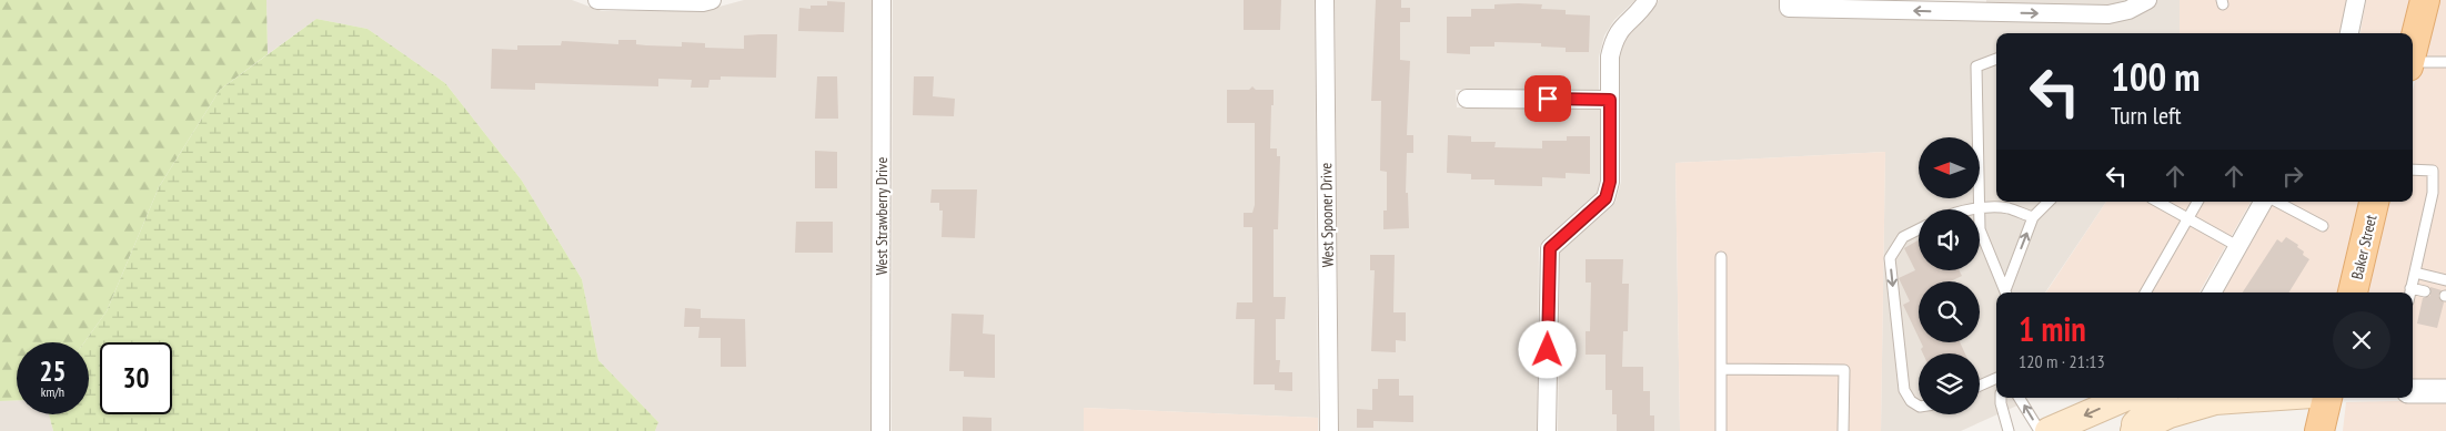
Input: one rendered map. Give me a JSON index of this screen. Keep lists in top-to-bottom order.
{
  "streets": {
    "main road": ["Baker Street"],
    "street": ["West Spooner Drive", "West Strawberry Drive"]
  },
  "north": "left",
  "page": {
    "turn": ["100 m", "Turn left"],
    "heading": ["1 min", "120 m · 21:13"],
    "speed": "25 km/h",
    "limit": "30"
  }
}
